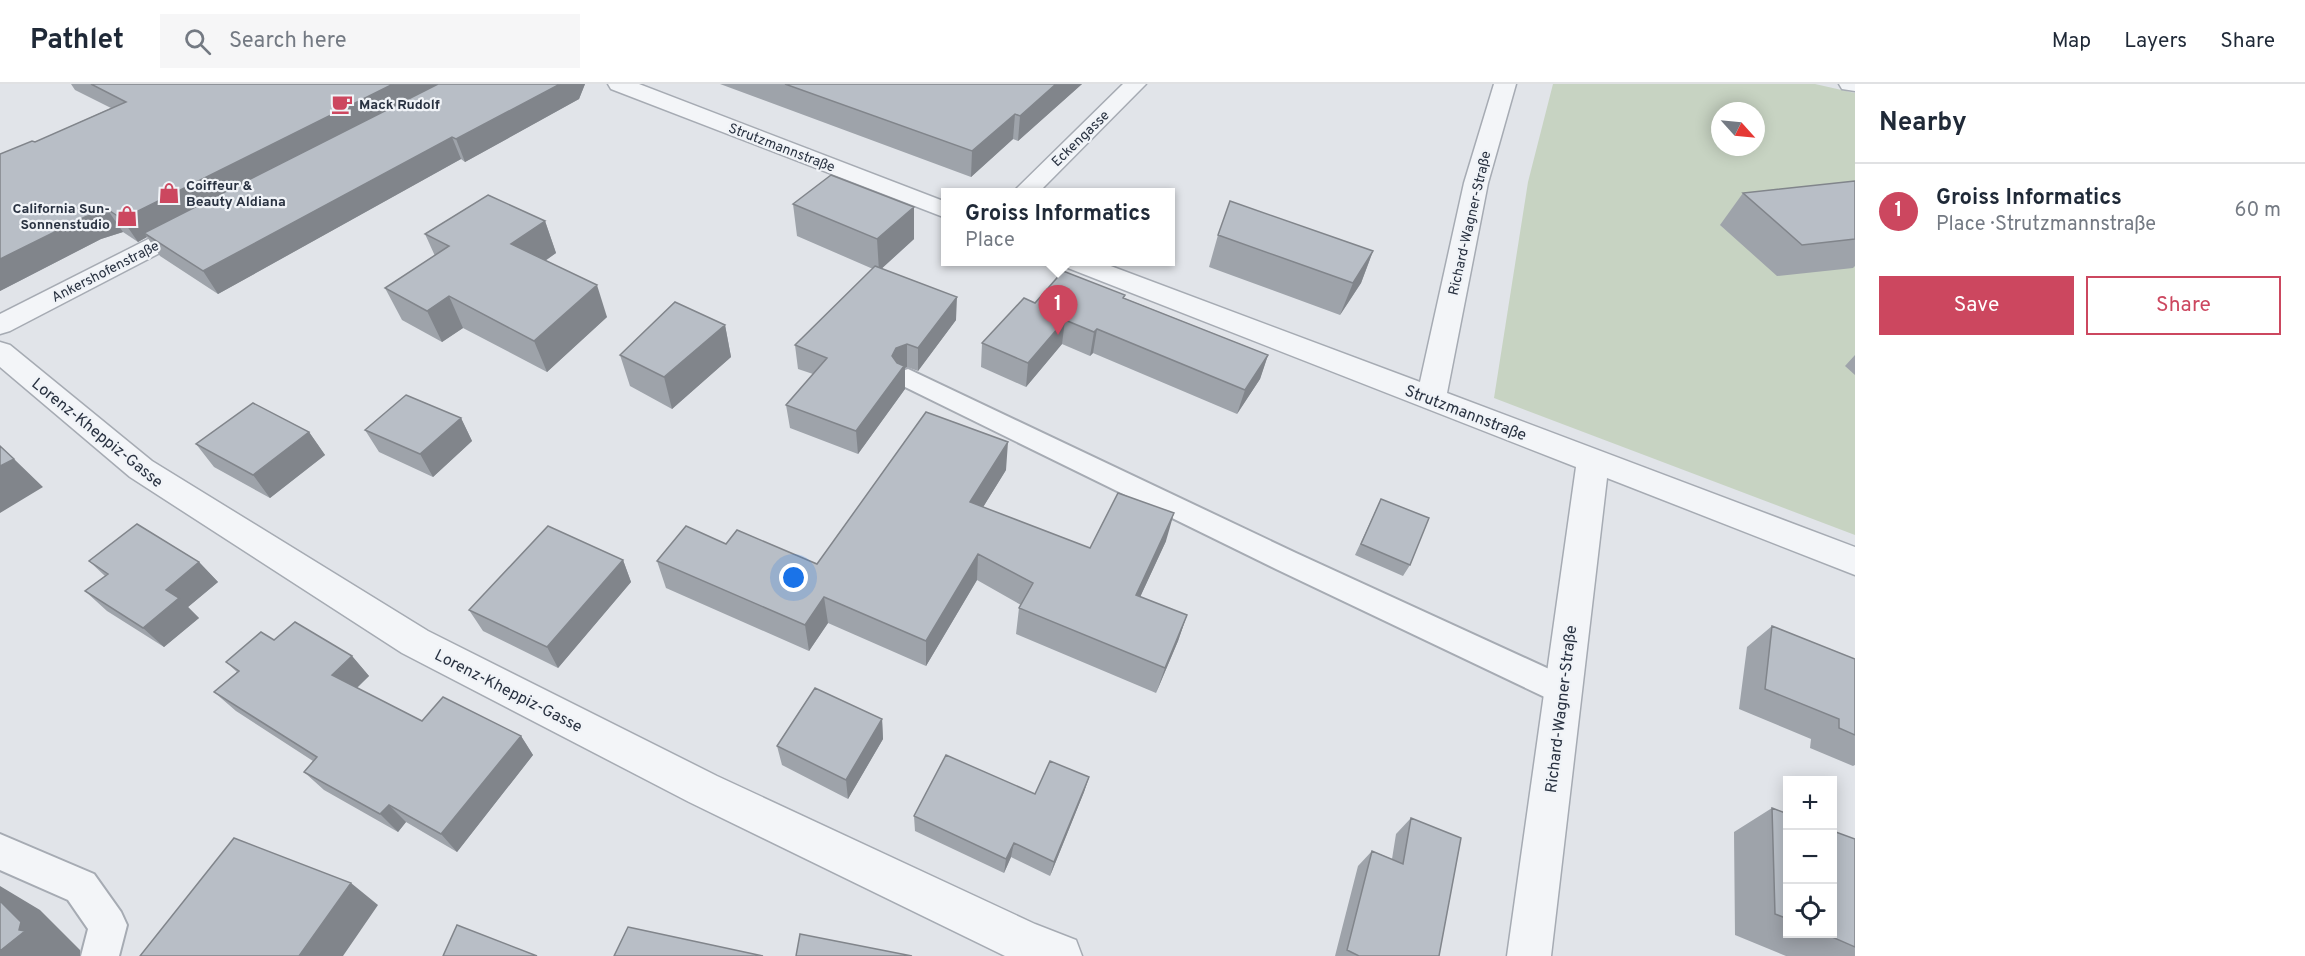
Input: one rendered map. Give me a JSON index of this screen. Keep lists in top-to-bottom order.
{
  "streets": {
    "street": [
      "Eckengasse",
      "Strutzmannstraße",
      "Richard-Wagner-Straße",
      "Ankershofenstraße",
      "Lorenz-Kheppiz-Gasse"
    ]
  },
  "crossings": [
    ["Strutzmannstraße", "Richard-Wagner-Straße"]
  ],
  "places": {
    "cafe": ["Mack Rudolf"],
    "shop": ["Coiffeur & Beauty Aldiana", "California Sun- Sonnenstudio"]
  },
  "north": "bottom right",
  "page": {
    "header": "Pathlet",
    "search": "Search here",
    "nav": ["Map", "Layers", "Share"],
    "heading": "Nearby",
    "list": [
      {
        "mark": "1",
        "name": "Groiss Informatics",
        "note": "Place · Strutzmannstraße",
        "value": "60 m"
      }
    ],
    "popup": ["Groiss Informatics", "Place"],
    "buttons": ["Save", "Share"],
    "pins": "1",
    "map_buttons": ["+", "−"]
  }
}
